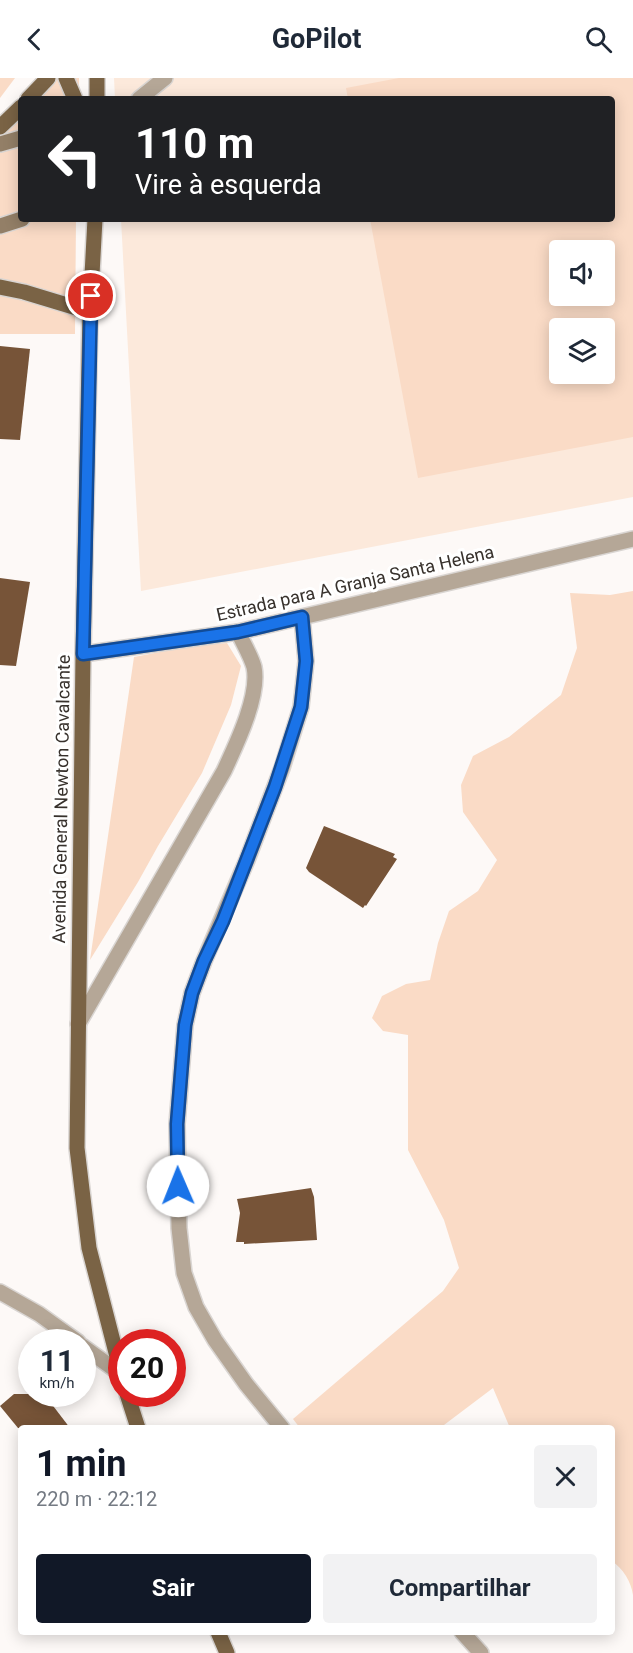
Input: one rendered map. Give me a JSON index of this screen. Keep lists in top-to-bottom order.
{
  "streets": {
    "main road": ["Avenida General Newton Cavalcante"],
    "street": ["Estrada para A Granja Santa Helena"]
  },
  "crossings": [
    ["Estrada para A Granja Santa Helena", "Avenida General Newton Cavalcante"]
  ],
  "page": {
    "header": "GoPilot",
    "turn": ["110 m", "Vire à esquerda"],
    "speed": "11 km/h",
    "limit": "20",
    "heading": ["1 min", "220 m · 22:12"],
    "buttons": ["Sair", "Compartilhar"]
  }
}
